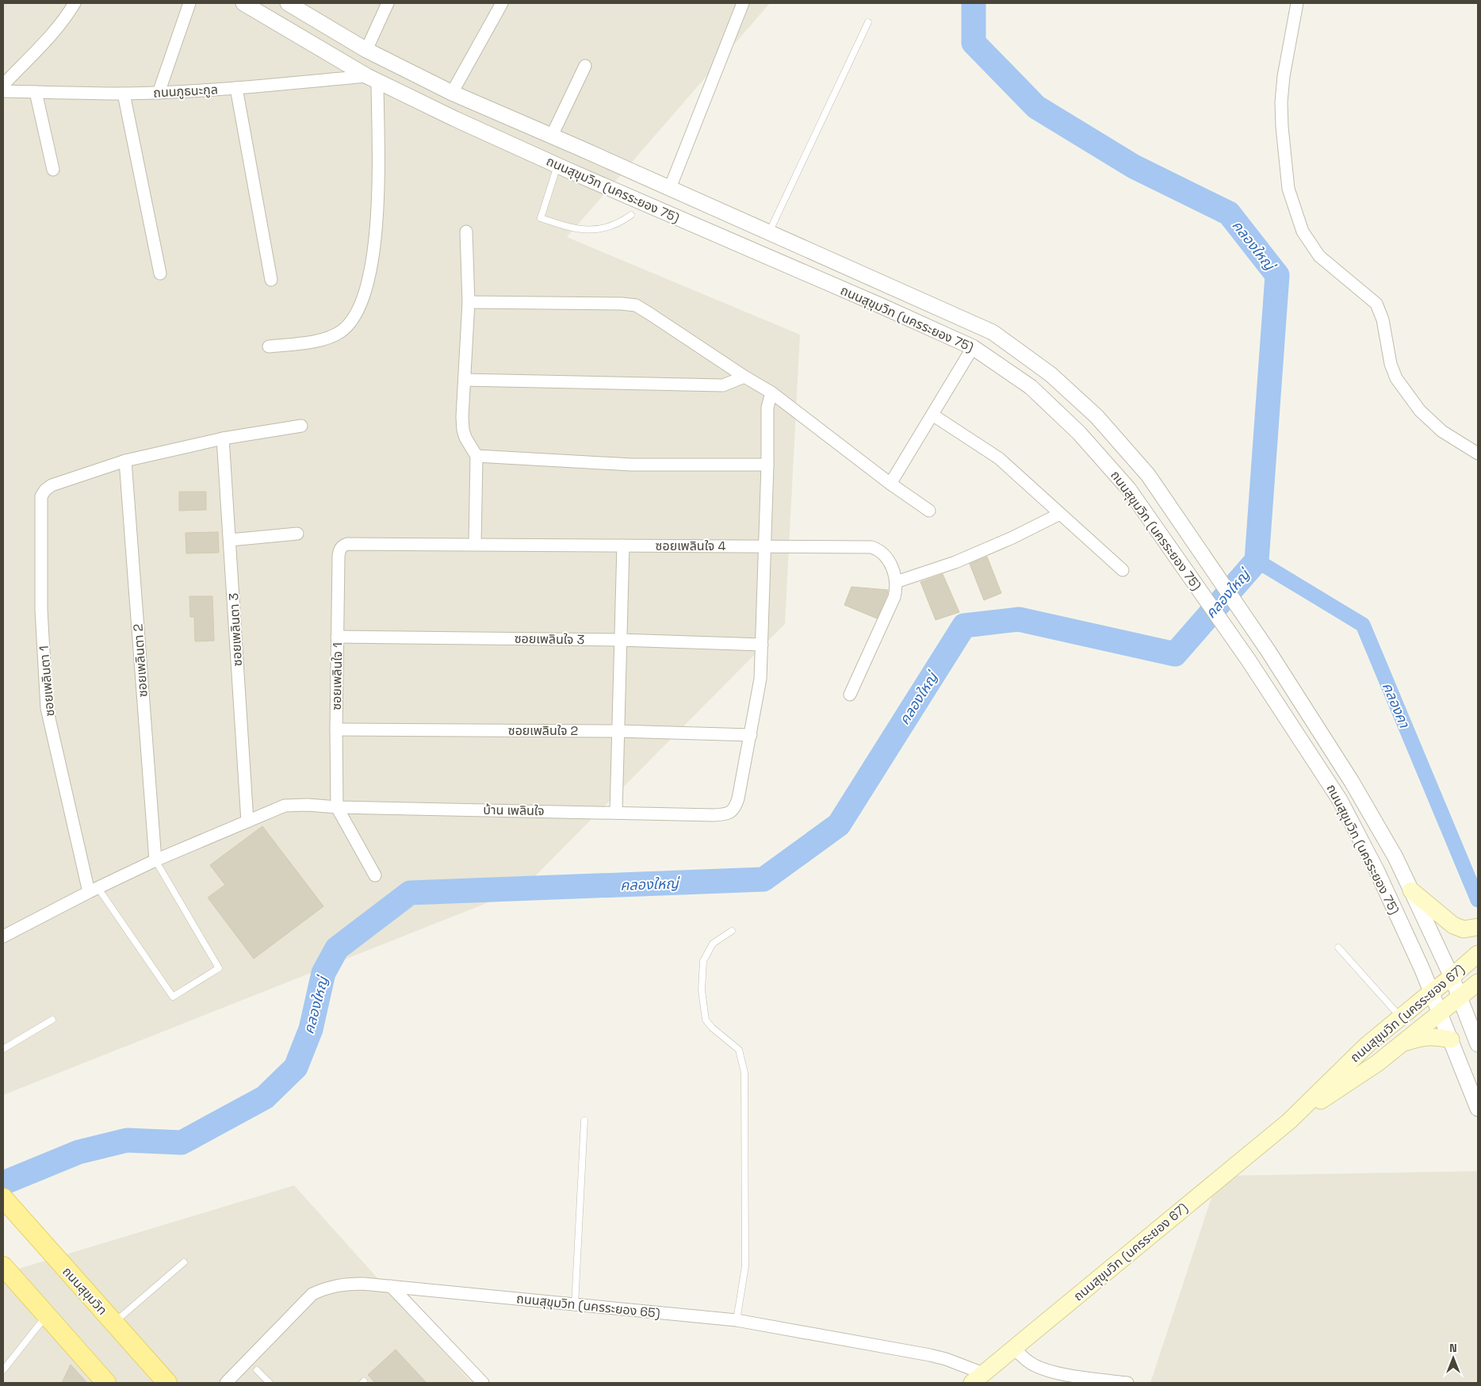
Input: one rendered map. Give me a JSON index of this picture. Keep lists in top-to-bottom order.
{
  "streets": {
    "main road": ["ถนนสุขุมวิท (นครระยอง 67)", "ถนนสุขุมวิท"],
    "street": [
      "ถนนภูธนะกูล",
      "ถนนสุขุมวิท (นครระยอง 75)",
      "ซอยเพลินใจ 4",
      "ซอยเพลินตา 3",
      "ซอยเพลินใจ 3",
      "ซอยเพลินตา 2",
      "ซอยเพลินใจ 1",
      "ซอยเพลินตา 1",
      "ซอยเพลินใจ 2",
      "บ้าน เพลินใจ",
      "ถนนสุขุมวิท (นครระยอง 65)"
    ]
  },
  "crossings": [
    ["ถนนภูธนะกูล", "ถนนสุขุมวิท (นครระยอง 75)"],
    ["ถนนสุขุมวิท (นครระยอง 75)", "ถนนสุขุมวิท (นครระยอง 67)"],
    ["ซอยเพลินใจ 4", "ซอยเพลินใจ 1"],
    ["ซอยเพลินตา 3", "บ้าน เพลินใจ"],
    ["ซอยเพลินใจ 3", "ซอยเพลินใจ 1"],
    ["ซอยเพลินตา 2", "ซอยเพลินตา 1"],
    ["ซอยเพลินตา 2", "บ้าน เพลินใจ"],
    ["ซอยเพลินใจ 1", "ซอยเพลินใจ 2"],
    ["ซอยเพลินใจ 1", "บ้าน เพลินใจ"],
    ["ซอยเพลินตา 1", "บ้าน เพลินใจ"],
    ["ซอยเพลินใจ 2", "บ้าน เพลินใจ"],
    ["ถนนสุขุมวิท (นครระยอง 67)", "ถนนสุขุมวิท (นครระยอง 65)"]
  ],
  "water": ["คลองใหญ่", "คลองคา"],
  "north": "top"
}
